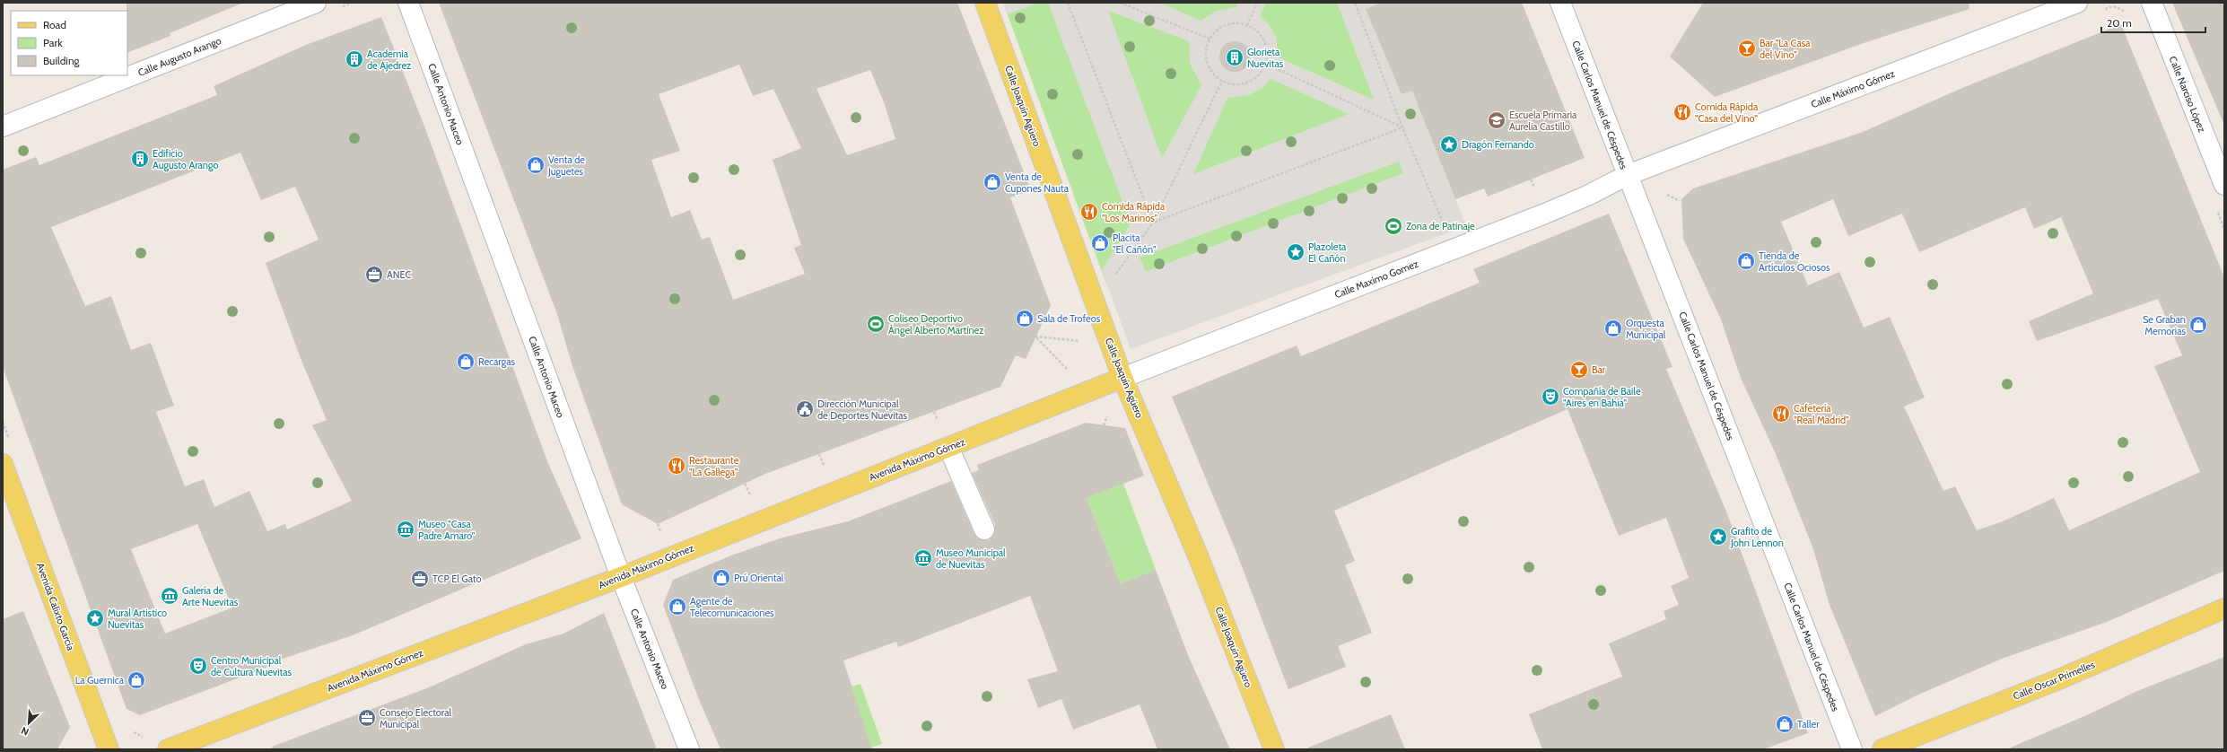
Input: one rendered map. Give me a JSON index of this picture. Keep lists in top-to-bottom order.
{
  "streets": {
    "main road": [
      "Calle Joaquín Agüero",
      "Avenida Máximo Gómez",
      "Avenida Calixto García",
      "Calle Oscar Primelles"
    ],
    "street": [
      "Calle Augusto Arango",
      "Calle Máximo Gómez",
      "Calle Narciso López",
      "Calle Antonio Maceo",
      "Calle Carlos Manuel de Céspedes",
      "Calle Maximo Gomez"
    ]
  },
  "crossings": [
    ["Calle Máximo Gómez", "Calle Carlos Manuel de Céspedes"],
    ["Calle Máximo Gómez", "Calle Maximo Gomez"],
    ["Calle Antonio Maceo", "Avenida Máximo Gómez"],
    ["Calle Carlos Manuel de Céspedes", "Calle Maximo Gomez"],
    ["Calle Joaquín Agüero", "Calle Maximo Gomez"],
    ["Calle Joaquín Agüero", "Avenida Máximo Gómez"],
    ["Calle Maximo Gomez", "Avenida Máximo Gómez"]
  ],
  "places": {
    "bar": ["Bar \"La Casa del Vino\"", "Bar"],
    "building": ["Glorieta Nuevitas", "Academia de Ajedrez", "Edificio Augusto Arango"],
    "restaurant": [
      "Comida Rápida \"Casa del Vino\"",
      "Comida Rápida \"Los Marinos\"",
      "Cafetería \"Real Madrid\"",
      "Restaurante \"La Gallega\""
    ],
    "school or university": ["Escuela Primaria Aurelia Castillo"],
    "place": [
      "Dragón Fernando",
      "Plazoleta El Cañón",
      "Grafito de John Lennon",
      "Mural Artistico Nuevitas"
    ],
    "shop": [
      "Venta de Juguetes",
      "Venta de Cupones Nauta",
      "Placita \"El Cañón\"",
      "Tienda de Artículos Ociosos",
      "Sala de Trofeos",
      "Se Graban Memorias",
      "Orquesta Municipal",
      "Recargas",
      "Prú Oriental",
      "Agente de Telecomunicaciones",
      "La Guernica",
      "Taller"
    ],
    "sports": ["Zona de Patinaje", "Coliseo Deportivo Ángel Alberto Martínez"],
    "office": ["ANEC", "TCP El Gato", "Consejo Electoral Municipal"],
    "theatre": ["Compañía de Baile \"Aires en Bahía\"", "Centro Municipal de Cultura Nuevitas"],
    "public building": ["Dirección Municipal de Deportes Nuevitas"],
    "museum": ["Museo \"Casa Padre Amaro\"", "Museo Municipal de Nuevitas", "Galería de Arte Nuevitas"]
  },
  "legend": ["Road", "Park", "Building"],
  "scale_bar": "20 m",
  "north": "bottom left"
}
